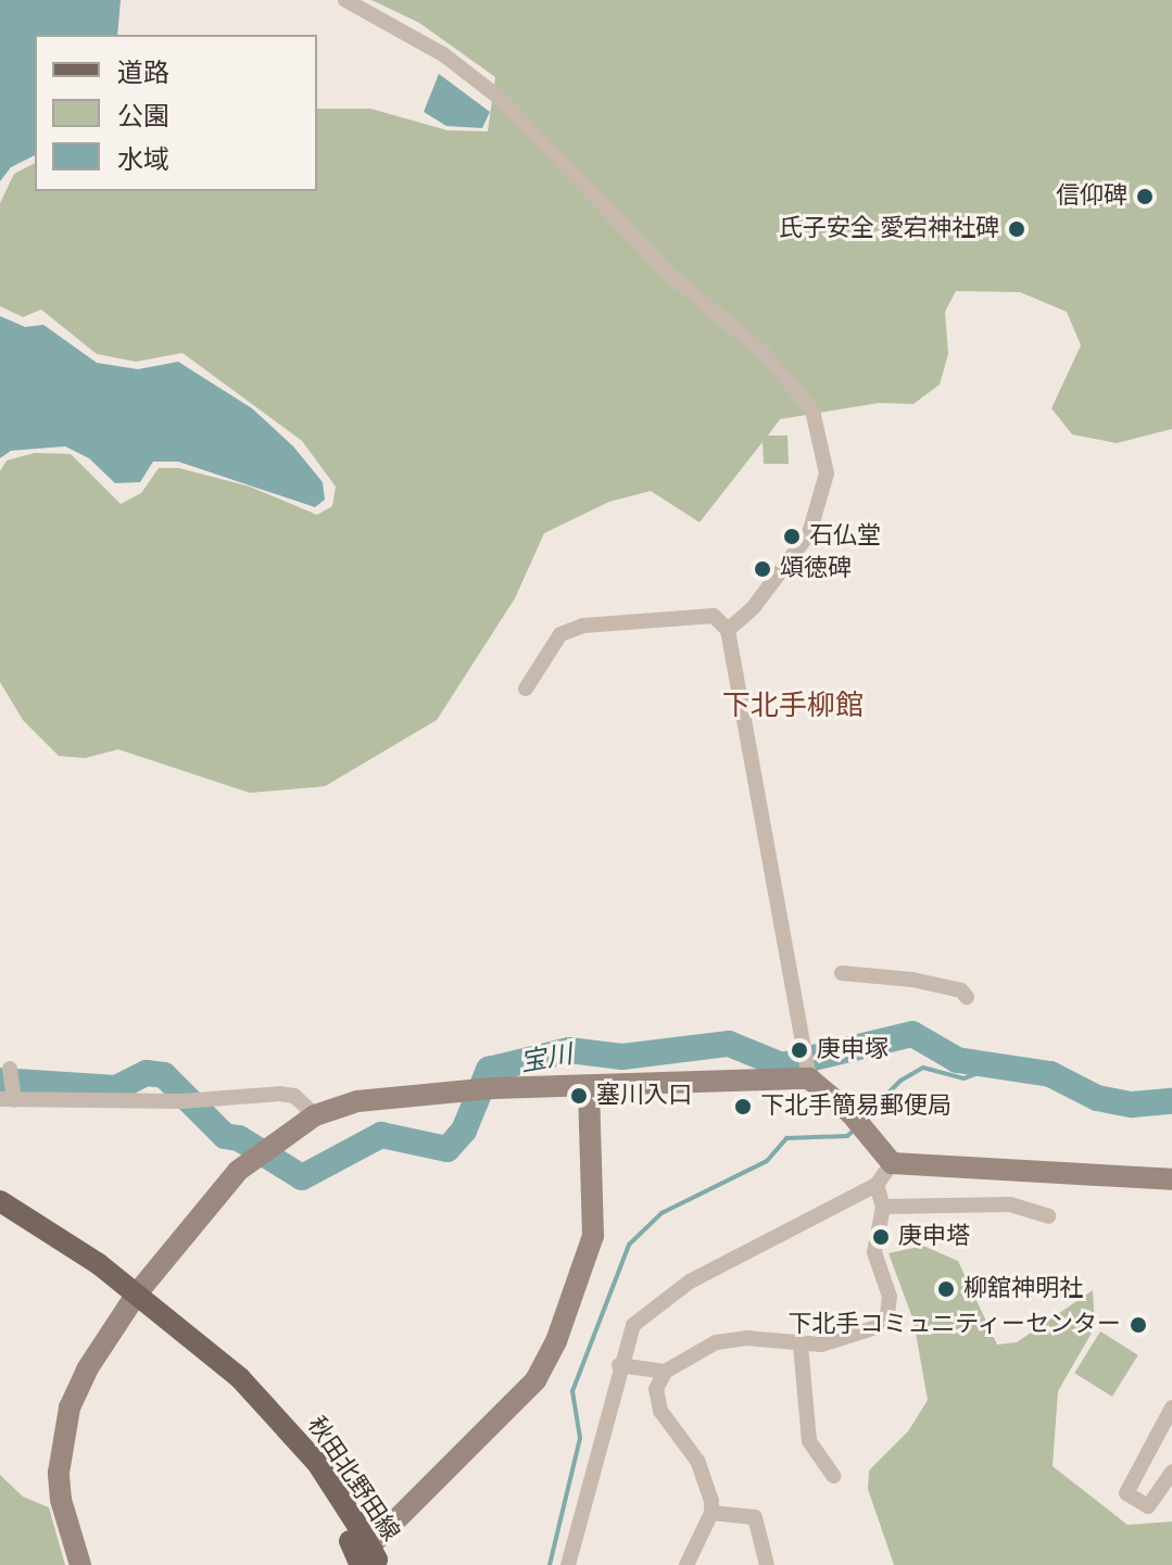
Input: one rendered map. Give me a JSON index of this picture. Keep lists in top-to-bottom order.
{
  "streets": {
    "main road": ["秋田北野田線"]
  },
  "districts": ["下北手柳館"],
  "water": ["宝川"],
  "places": [
    "信仰碑",
    "氏子安全 愛宕神社碑",
    "石仏堂",
    "頌徳碑",
    "庚申塚",
    "塞川入口",
    "下北手簡易郵便局",
    "庚申塔",
    "柳舘神明社",
    "下北手コミュニティーセンター"
  ],
  "legend": ["道路", "公園", "水域"]
}
